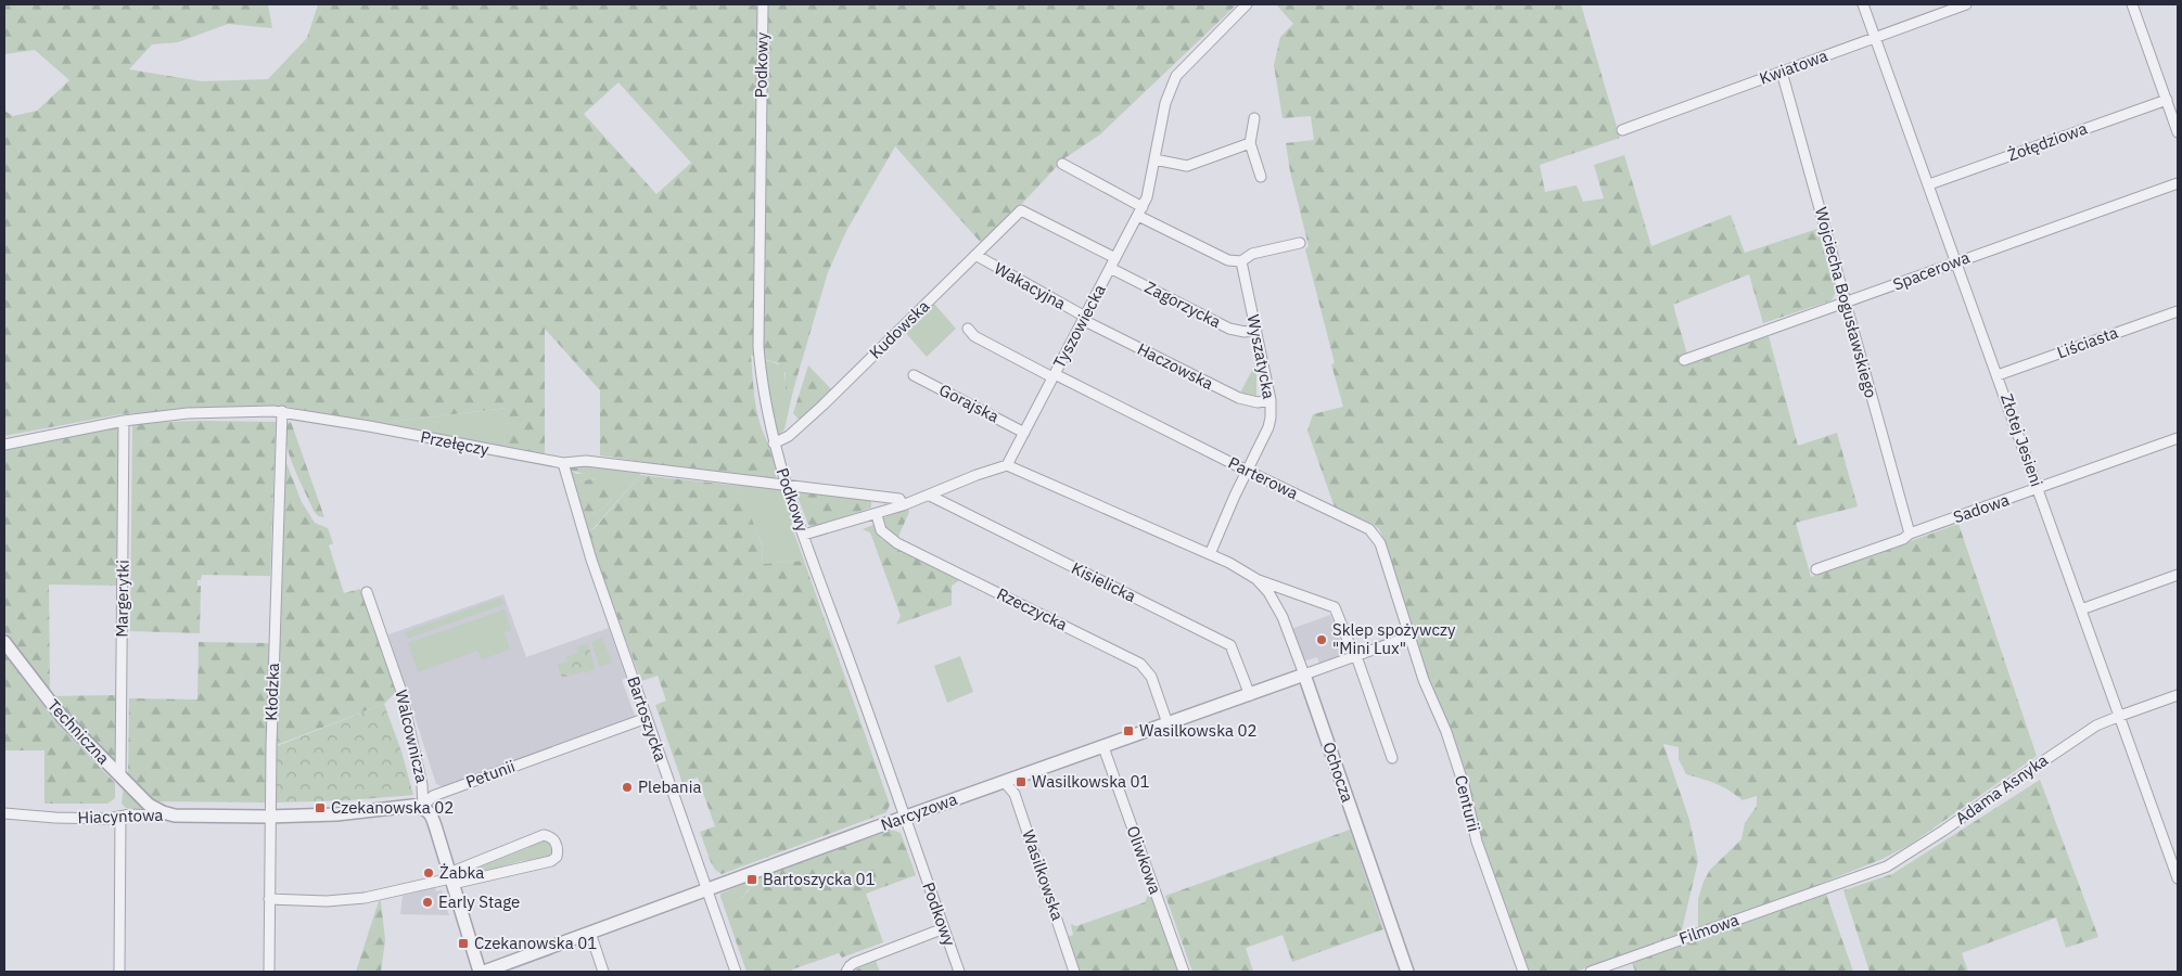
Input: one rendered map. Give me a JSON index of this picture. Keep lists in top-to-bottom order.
{
  "streets": {
    "street": [
      "Podkowy",
      "Kwiatowa",
      "Żołędziowa",
      "Spacerowa",
      "Wakacyjna",
      "Wojciecha Bogusławskiego",
      "Zagorzycka",
      "Tyszowiecka",
      "Kudowska",
      "Liściasta",
      "Wyszatycka",
      "Haczowska",
      "Gorajska",
      "Złotej Jesieni",
      "Przełęczy",
      "Parterowa",
      "Sadowa",
      "Kisielicka",
      "Margerytki",
      "Rzeczycka",
      "Kłodzka",
      "Bartoszycka",
      "Techniczna",
      "Walcownicza",
      "Ochocza",
      "Petunii",
      "Adama Asnyka",
      "Centurii",
      "Narcyzowa",
      "Hiacyntowa",
      "Oliwkowa",
      "Wasilkowska",
      "Filmowa"
    ]
  },
  "crossings": [
    ["Podkowy", "Kudowska"],
    ["Podkowy", "Przełęczy"],
    ["Podkowy", "Narcyzowa"],
    ["Kwiatowa", "Wojciecha Bogusławskiego"],
    ["Kwiatowa", "Złotej Jesieni"],
    ["Żołędziowa", "Złotej Jesieni"],
    ["Spacerowa", "Wojciecha Bogusławskiego"],
    ["Spacerowa", "Złotej Jesieni"],
    ["Wakacyjna", "Tyszowiecka"],
    ["Wakacyjna", "Kudowska"],
    ["Wakacyjna", "Haczowska"],
    ["Wojciecha Bogusławskiego", "Sadowa"],
    ["Zagorzycka", "Tyszowiecka"],
    ["Zagorzycka", "Wyszatycka"],
    ["Tyszowiecka", "Kudowska"],
    ["Tyszowiecka", "Haczowska"],
    ["Tyszowiecka", "Gorajska"],
    ["Tyszowiecka", "Parterowa"],
    ["Tyszowiecka", "Ochocza"],
    ["Liściasta", "Złotej Jesieni"],
    ["Wyszatycka", "Haczowska"],
    ["Wyszatycka", "Parterowa"],
    ["Wyszatycka", "Ochocza"],
    ["Złotej Jesieni", "Sadowa"],
    ["Złotej Jesieni", "Adama Asnyka"],
    ["Przełęczy", "Margerytki"],
    ["Przełęczy", "Kłodzka"],
    ["Przełęczy", "Bartoszycka"],
    ["Parterowa", "Centurii"],
    ["Parterowa", "Narcyzowa"],
    ["Kisielicka", "Narcyzowa"],
    ["Margerytki", "Techniczna"],
    ["Rzeczycka", "Narcyzowa"],
    ["Kłodzka", "Hiacyntowa"],
    ["Bartoszycka", "Petunii"],
    ["Bartoszycka", "Narcyzowa"],
    ["Techniczna", "Hiacyntowa"],
    ["Walcownicza", "Petunii"],
    ["Ochocza", "Narcyzowa"],
    ["Adama Asnyka", "Filmowa"],
    ["Centurii", "Narcyzowa"],
    ["Narcyzowa", "Oliwkowa"],
    ["Narcyzowa", "Wasilkowska"]
  ],
  "places": {
    "other": [
      "Sklep spożywczy \"Mini Lux\"",
      "Plebania",
      "Żabka",
      "Early Stage"
    ],
    "transit": [
      "Wasilkowska 02",
      "Wasilkowska 01",
      "Czekanowska 02",
      "Bartoszycka 01",
      "Czekanowska 01"
    ]
  }
}
